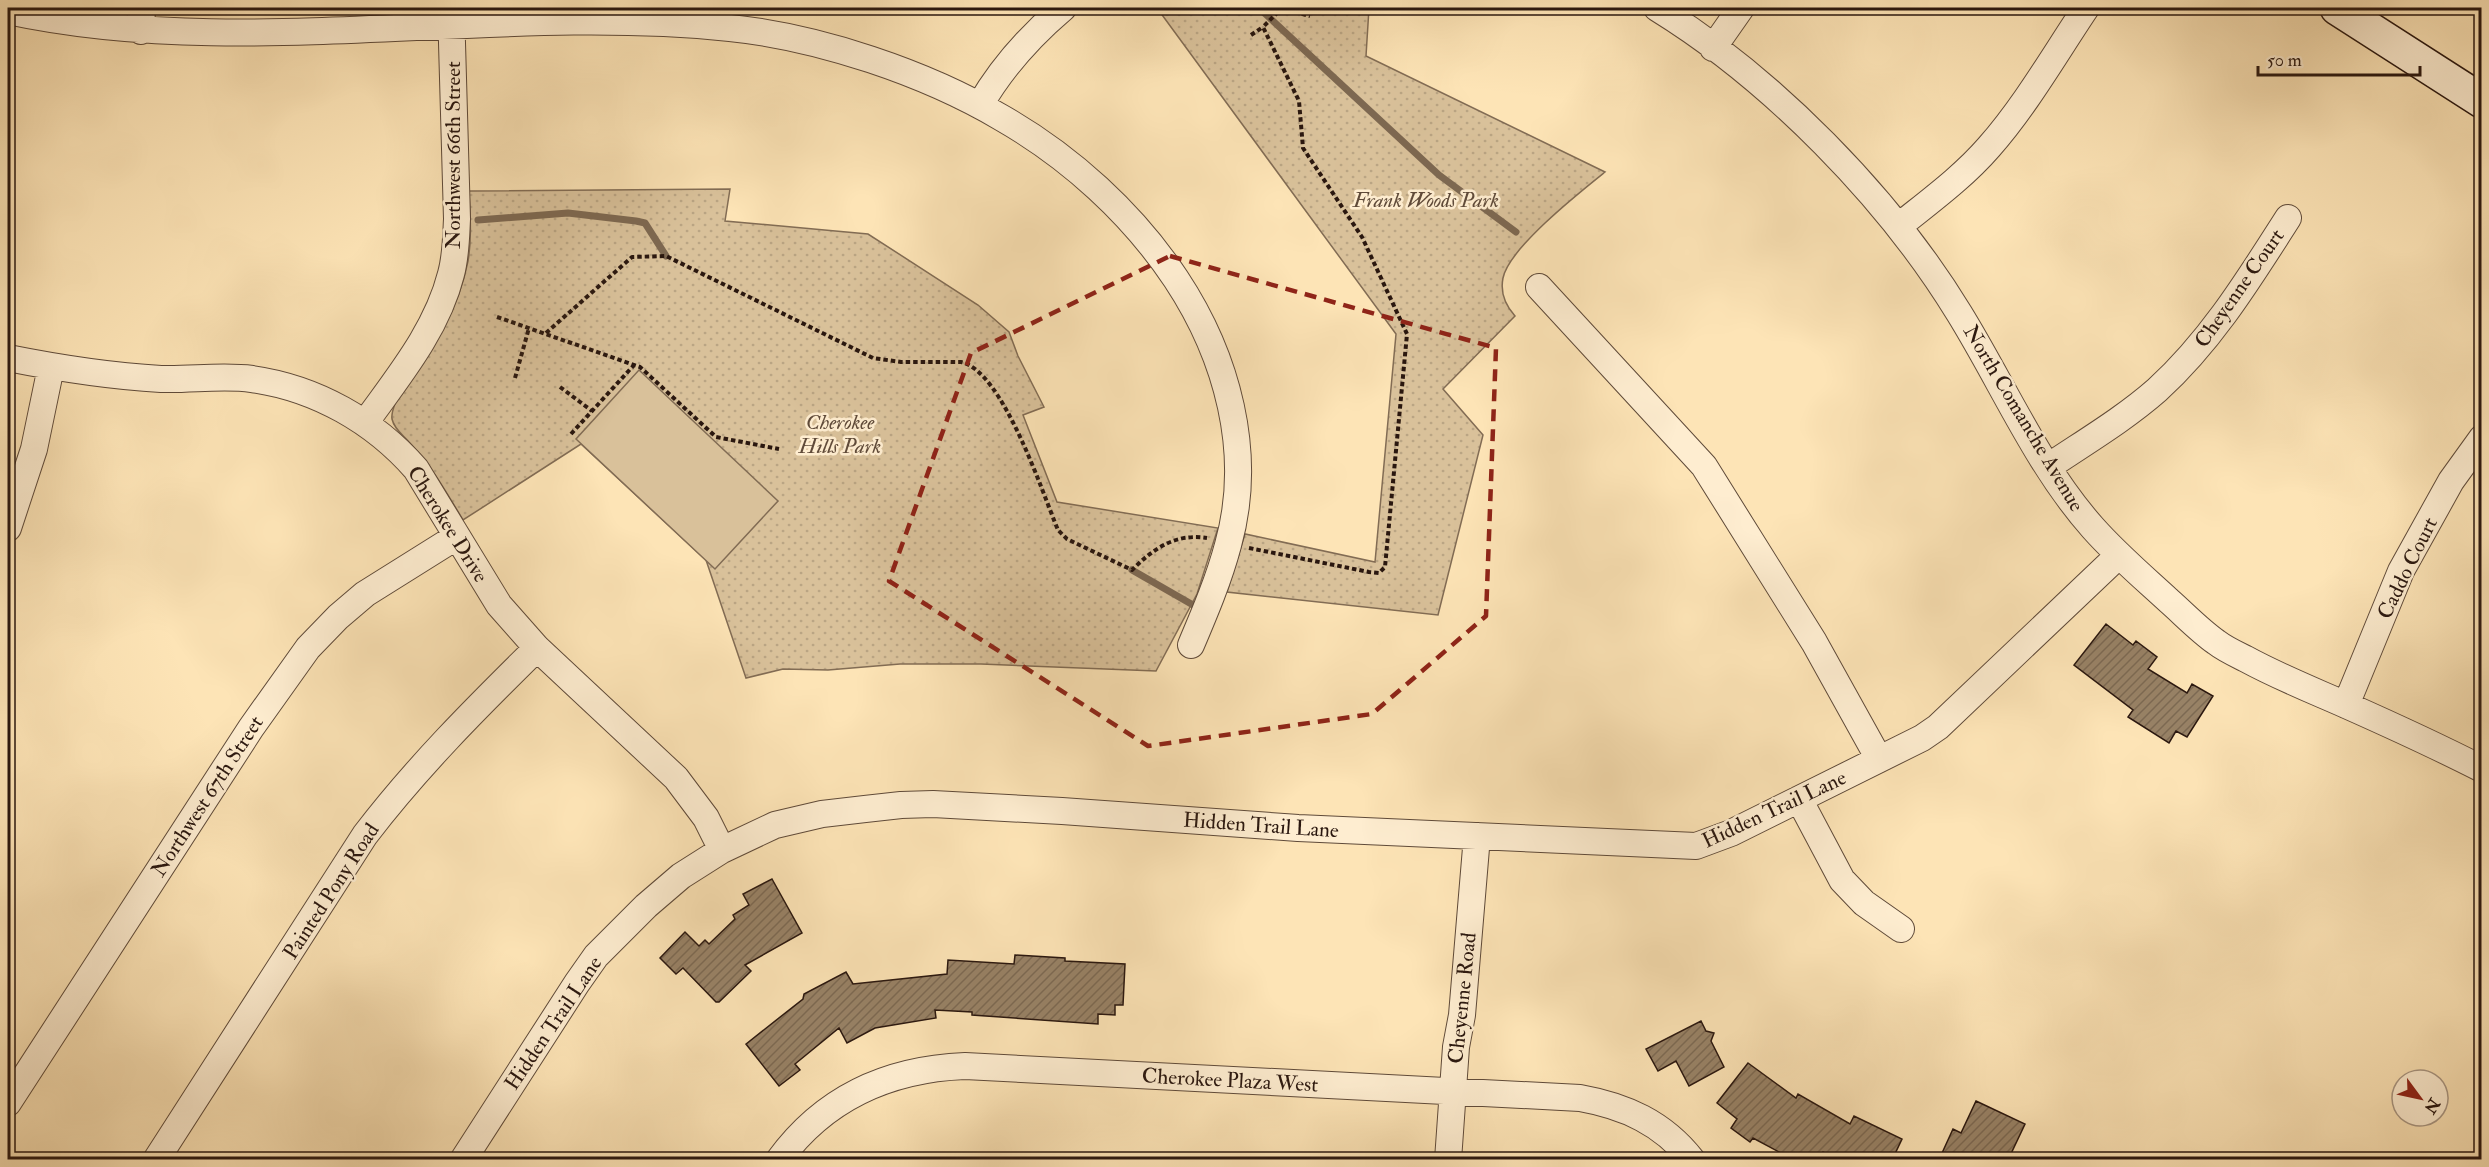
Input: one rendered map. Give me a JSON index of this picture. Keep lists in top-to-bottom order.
{
  "streets": {
    "street": [
      "Northwest 66th Street",
      "Cheyenne Court",
      "North Comanche Avenue",
      "Cherokee Drive",
      "Caddo Court",
      "Northwest 67th Street",
      "Hidden Trail Lane",
      "Painted Pony Road",
      "Cheyenne Road",
      "Cherokee Plaza West"
    ]
  },
  "crossings": [
    ["Northwest 66th Street", "Cherokee Drive"],
    ["Cheyenne Court", "North Comanche Avenue"],
    ["North Comanche Avenue", "Caddo Court"],
    ["North Comanche Avenue", "Hidden Trail Lane"],
    ["Cherokee Drive", "Northwest 67th Street"],
    ["Cherokee Drive", "Hidden Trail Lane"],
    ["Cherokee Drive", "Painted Pony Road"],
    ["Hidden Trail Lane", "Cheyenne Road"],
    ["Cheyenne Road", "Cherokee Plaza West"]
  ],
  "parks": ["Frank Woods Park", "Cherokee Hills Park"],
  "scale_bar": "50 m",
  "north": "bottom right"
}
